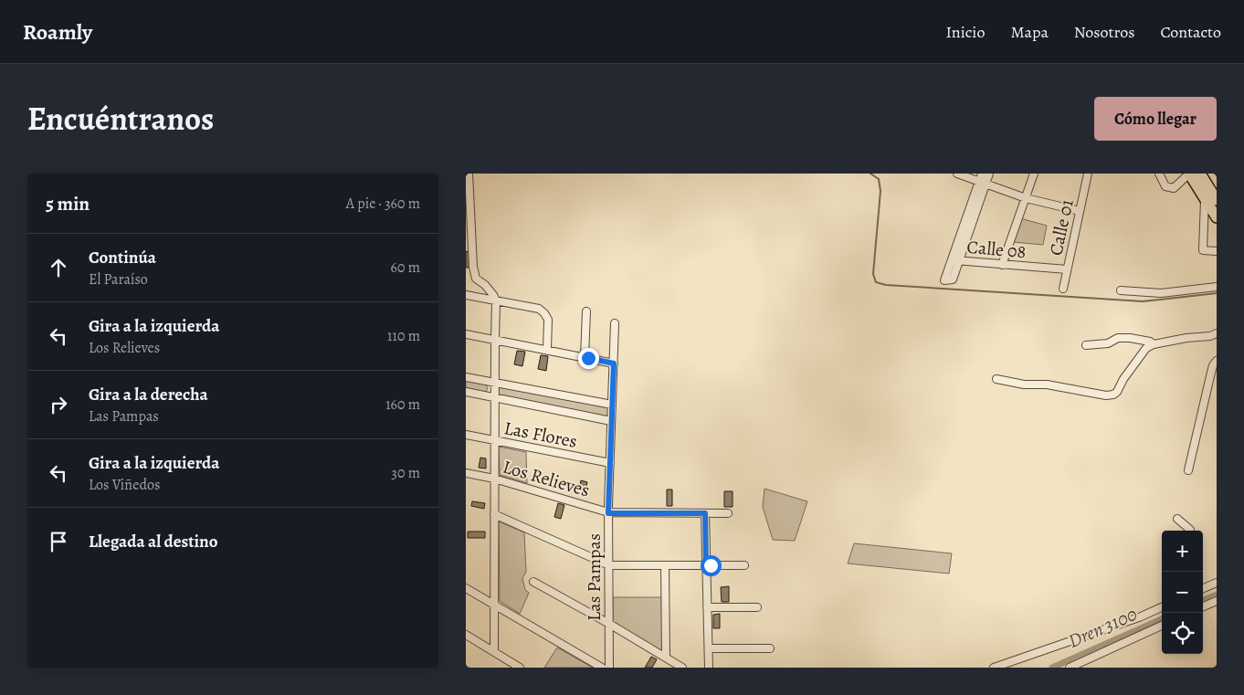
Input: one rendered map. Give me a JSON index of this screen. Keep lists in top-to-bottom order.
{
  "streets": {
    "street": [
      "Calle 01",
      "Calle 08",
      "Las Flores",
      "Los Relieves",
      "Las Pampas"
    ]
  },
  "crossings": [
    ["Calle 01", "Calle 08"],
    ["Las Flores", "Las Pampas"],
    ["Los Relieves", "Las Pampas"]
  ],
  "water": ["Dren 3100"],
  "page": {
    "header": "Roamly",
    "nav": [
      "Inicio",
      "Mapa",
      "Nosotros",
      "Contacto"
    ],
    "title": "Encuéntranos",
    "buttons": "Cómo llegar",
    "heading": ["5 min", "A pie · 360 m"],
    "list": [
      ["Continúa", "El Paraíso", "60 m"],
      ["Gira a la izquierda", "Los Relieves", "110 m"],
      ["Gira a la derecha", "Las Pampas", "160 m"],
      ["Gira a la izquierda", "Los Viñedos", "30 m"],
      "Llegada al destino"
    ],
    "map_buttons": ["+", "−"]
  }
}
